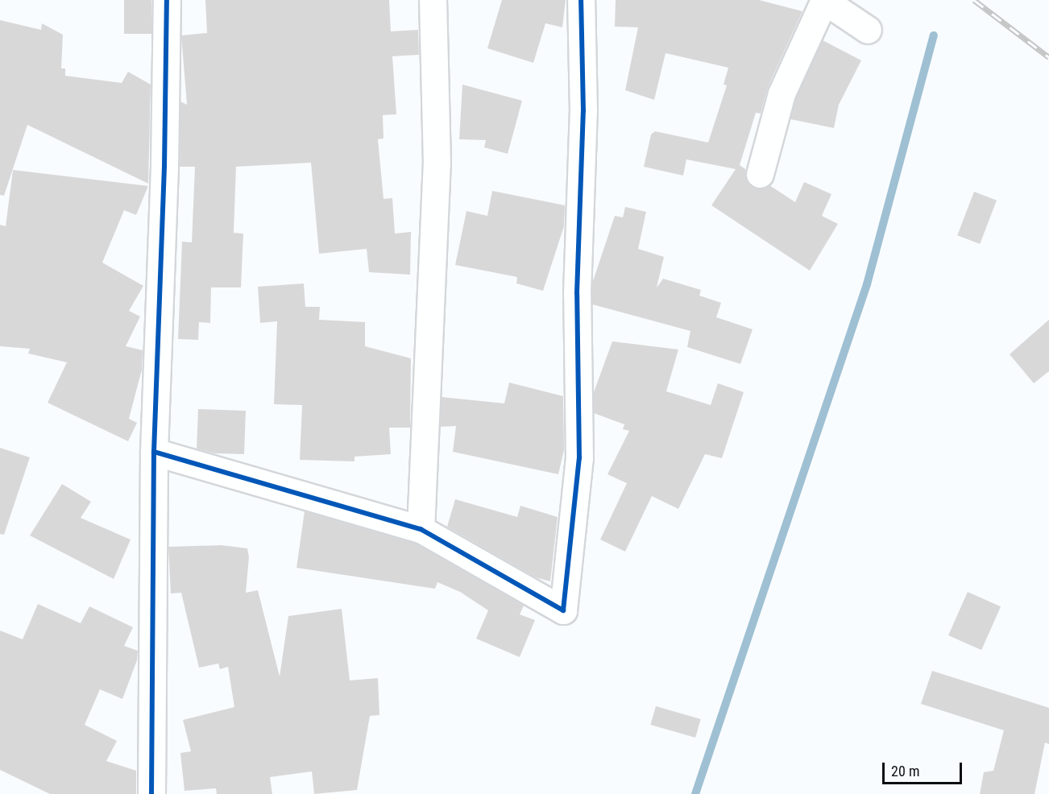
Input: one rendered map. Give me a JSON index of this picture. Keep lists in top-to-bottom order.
{
  "scale_bar": "20 m"
}
